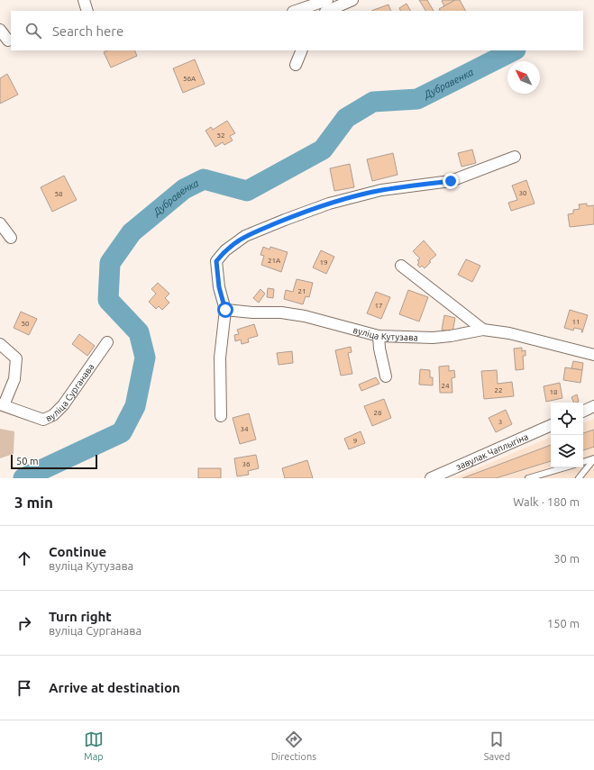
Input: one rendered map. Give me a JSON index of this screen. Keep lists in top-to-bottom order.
{
  "streets": {
    "street": ["вуліца Кутузава", "вуліца Сурганава", "завулак Чаплыгіна"]
  },
  "water": ["Дубравенка"],
  "house_numbers": [
    "56А",
    "52",
    "30",
    "58",
    "21А",
    "19",
    "21",
    "17",
    "11",
    "50",
    "24",
    "22",
    "18",
    "26",
    "3",
    "34",
    "9",
    "36"
  ],
  "scale_bar": "50 m",
  "north": "top left",
  "page": {
    "search": "Search here",
    "scale": "50 m",
    "heading": ["3 min", "Walk · 180 m"],
    "list": [
      ["Continue", "вуліца Кутузава", "30 m"],
      ["Turn right", "вуліца Сурганава", "150 m"],
      "Arrive at destination"
    ],
    "nav": ["Map", "Directions", "Saved"]
  }
}
